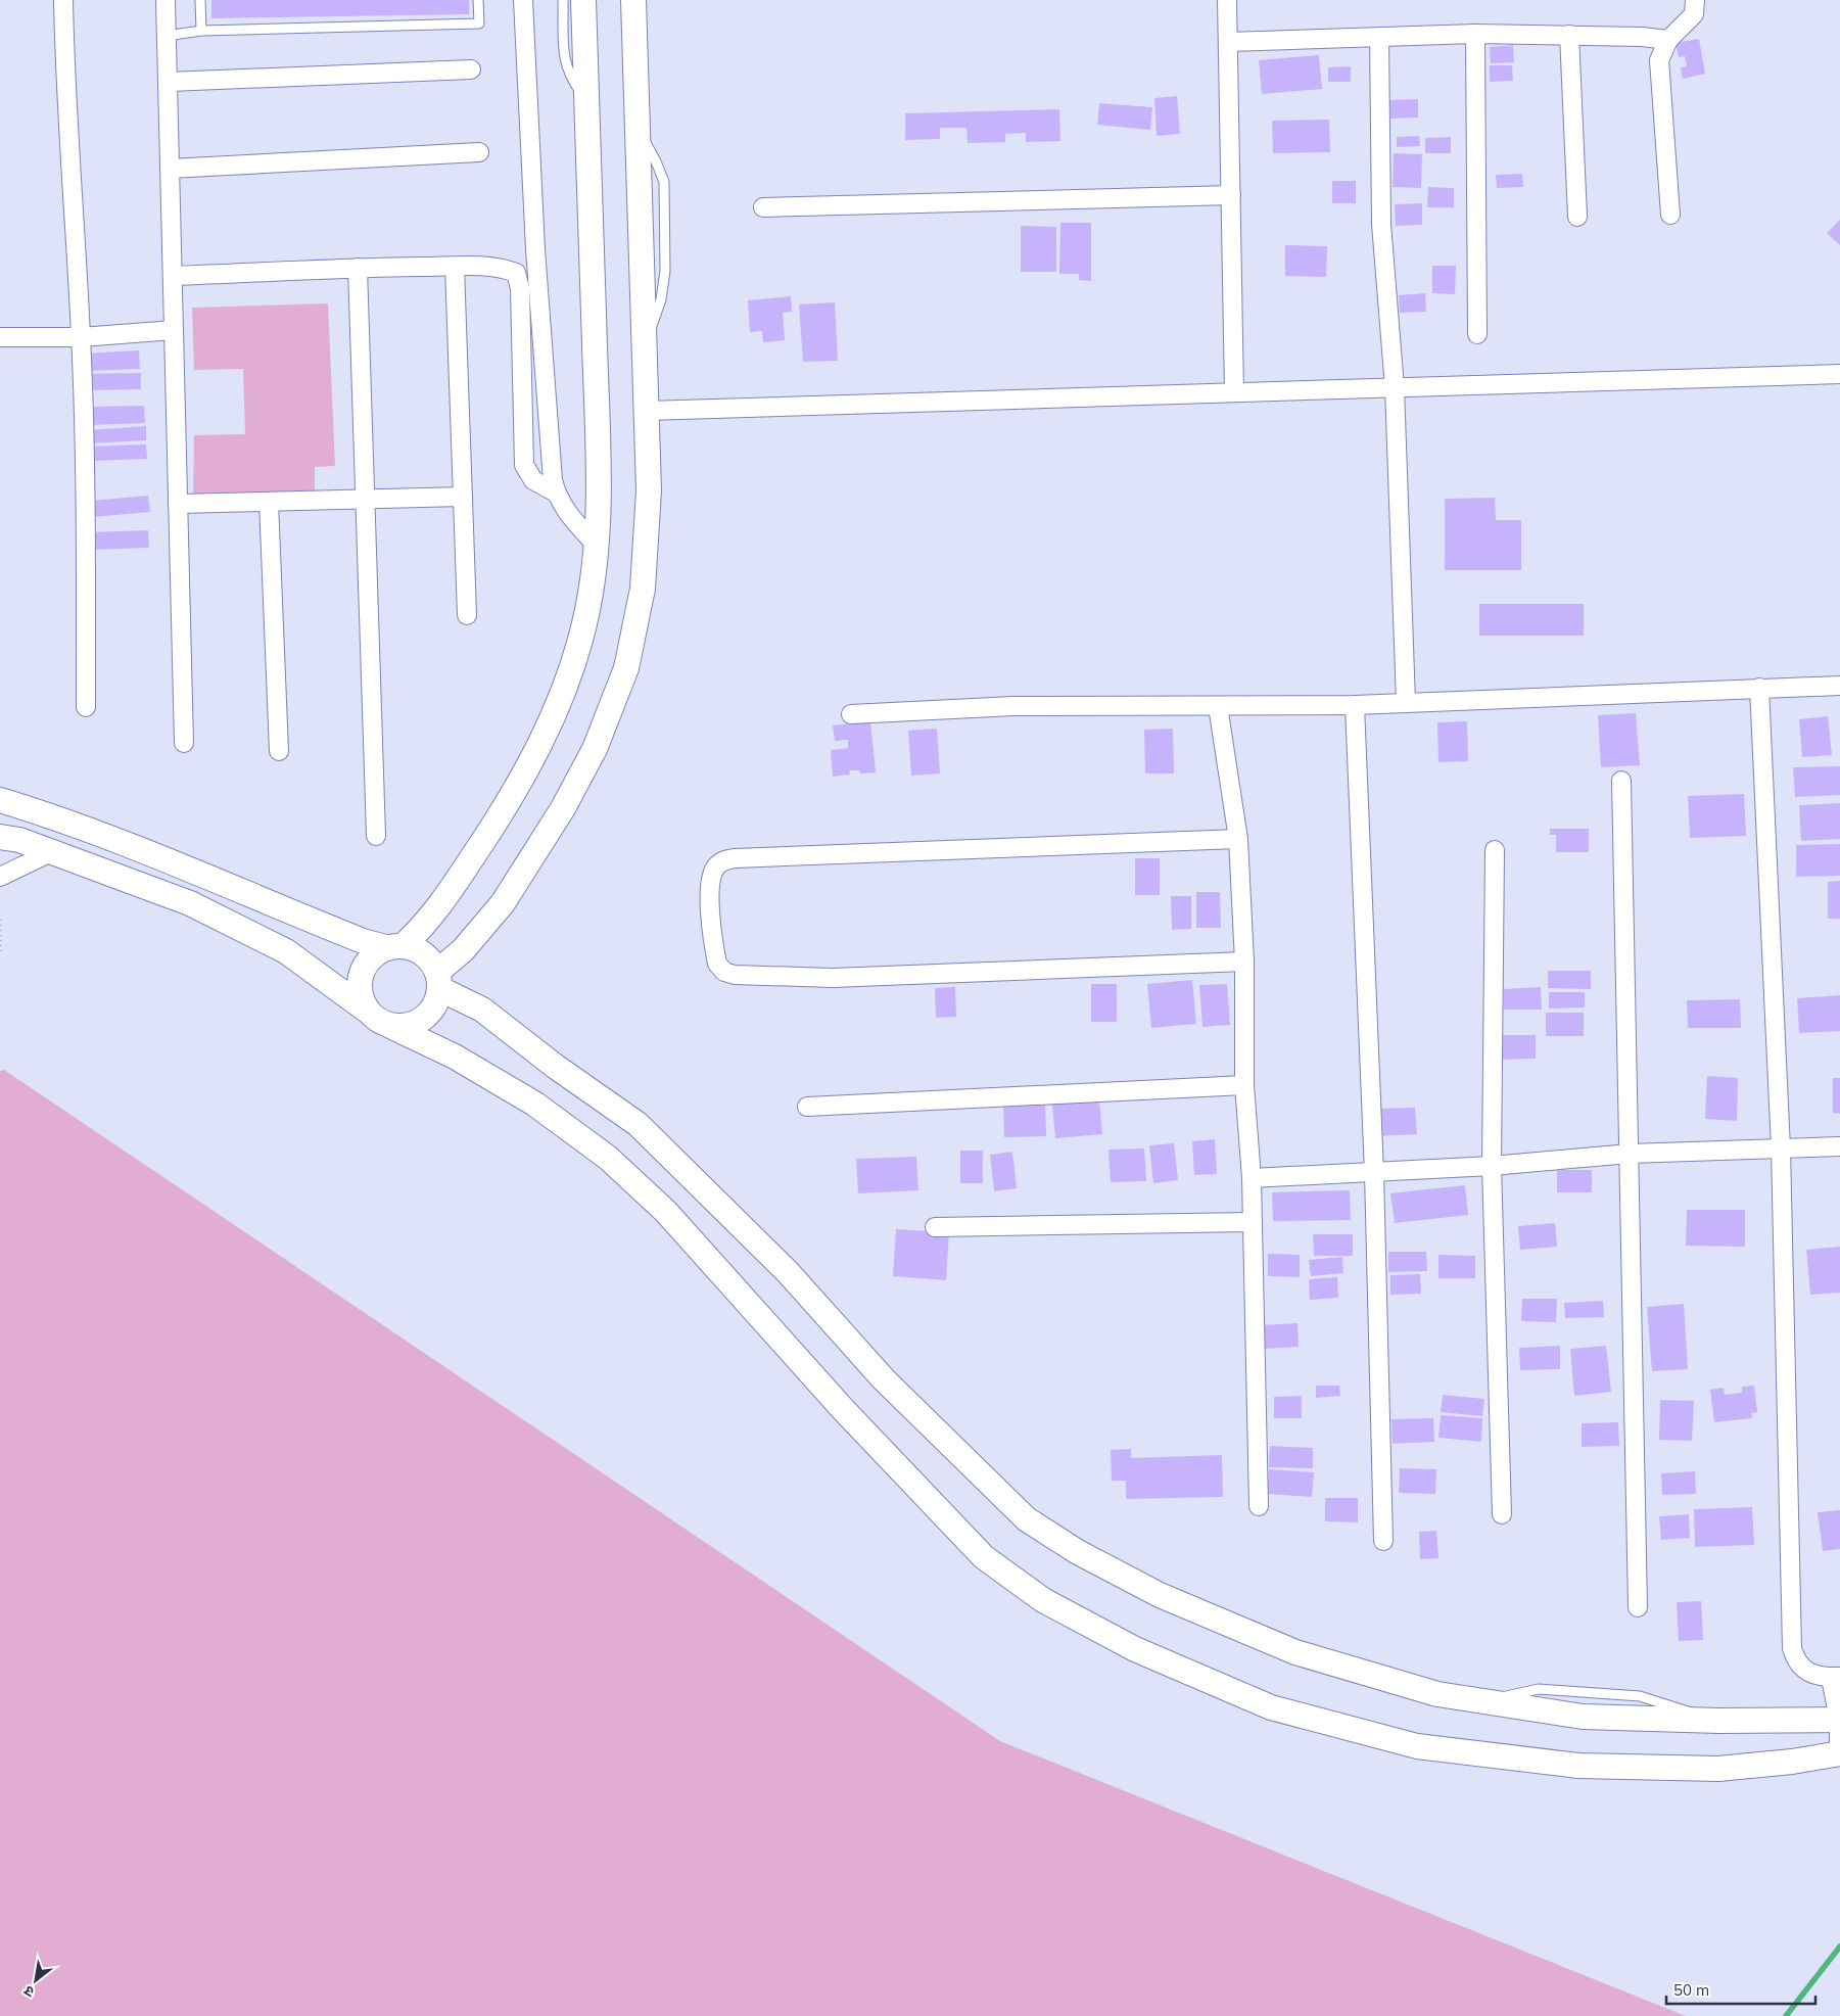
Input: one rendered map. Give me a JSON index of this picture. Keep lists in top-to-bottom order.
{
  "scale_bar": "50 m",
  "north": "bottom left"
}
